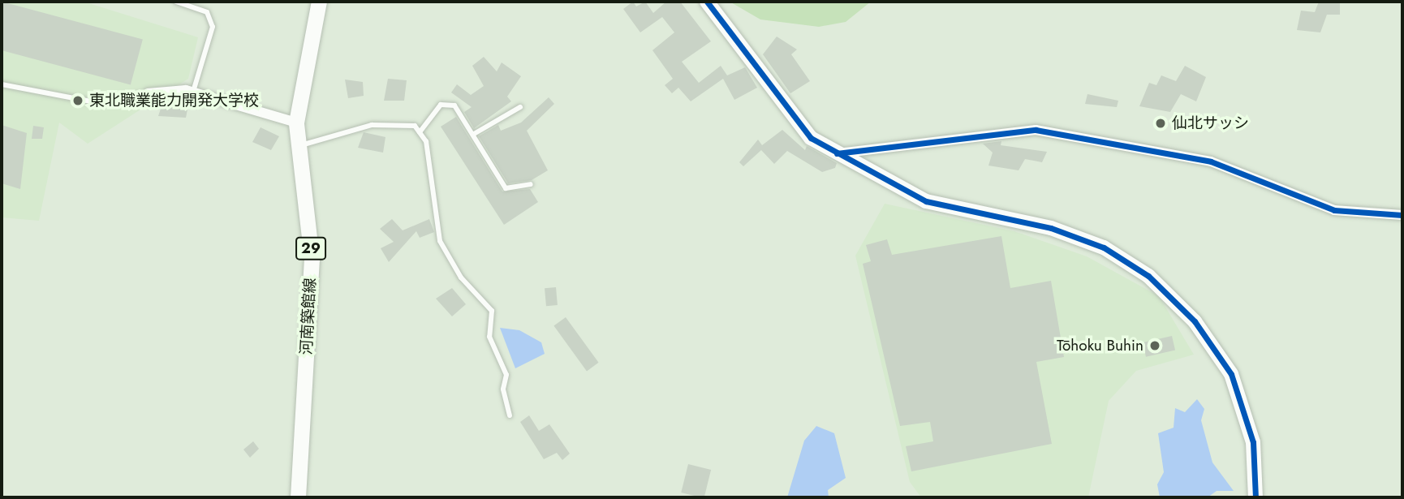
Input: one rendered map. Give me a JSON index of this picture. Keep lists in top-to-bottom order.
{
  "streets": {
    "main road": ["29", "河南築館線"]
  },
  "places": ["東北職業能力開発大学校", "仙北サッシ", "Tōhoku Buhin"]
}
